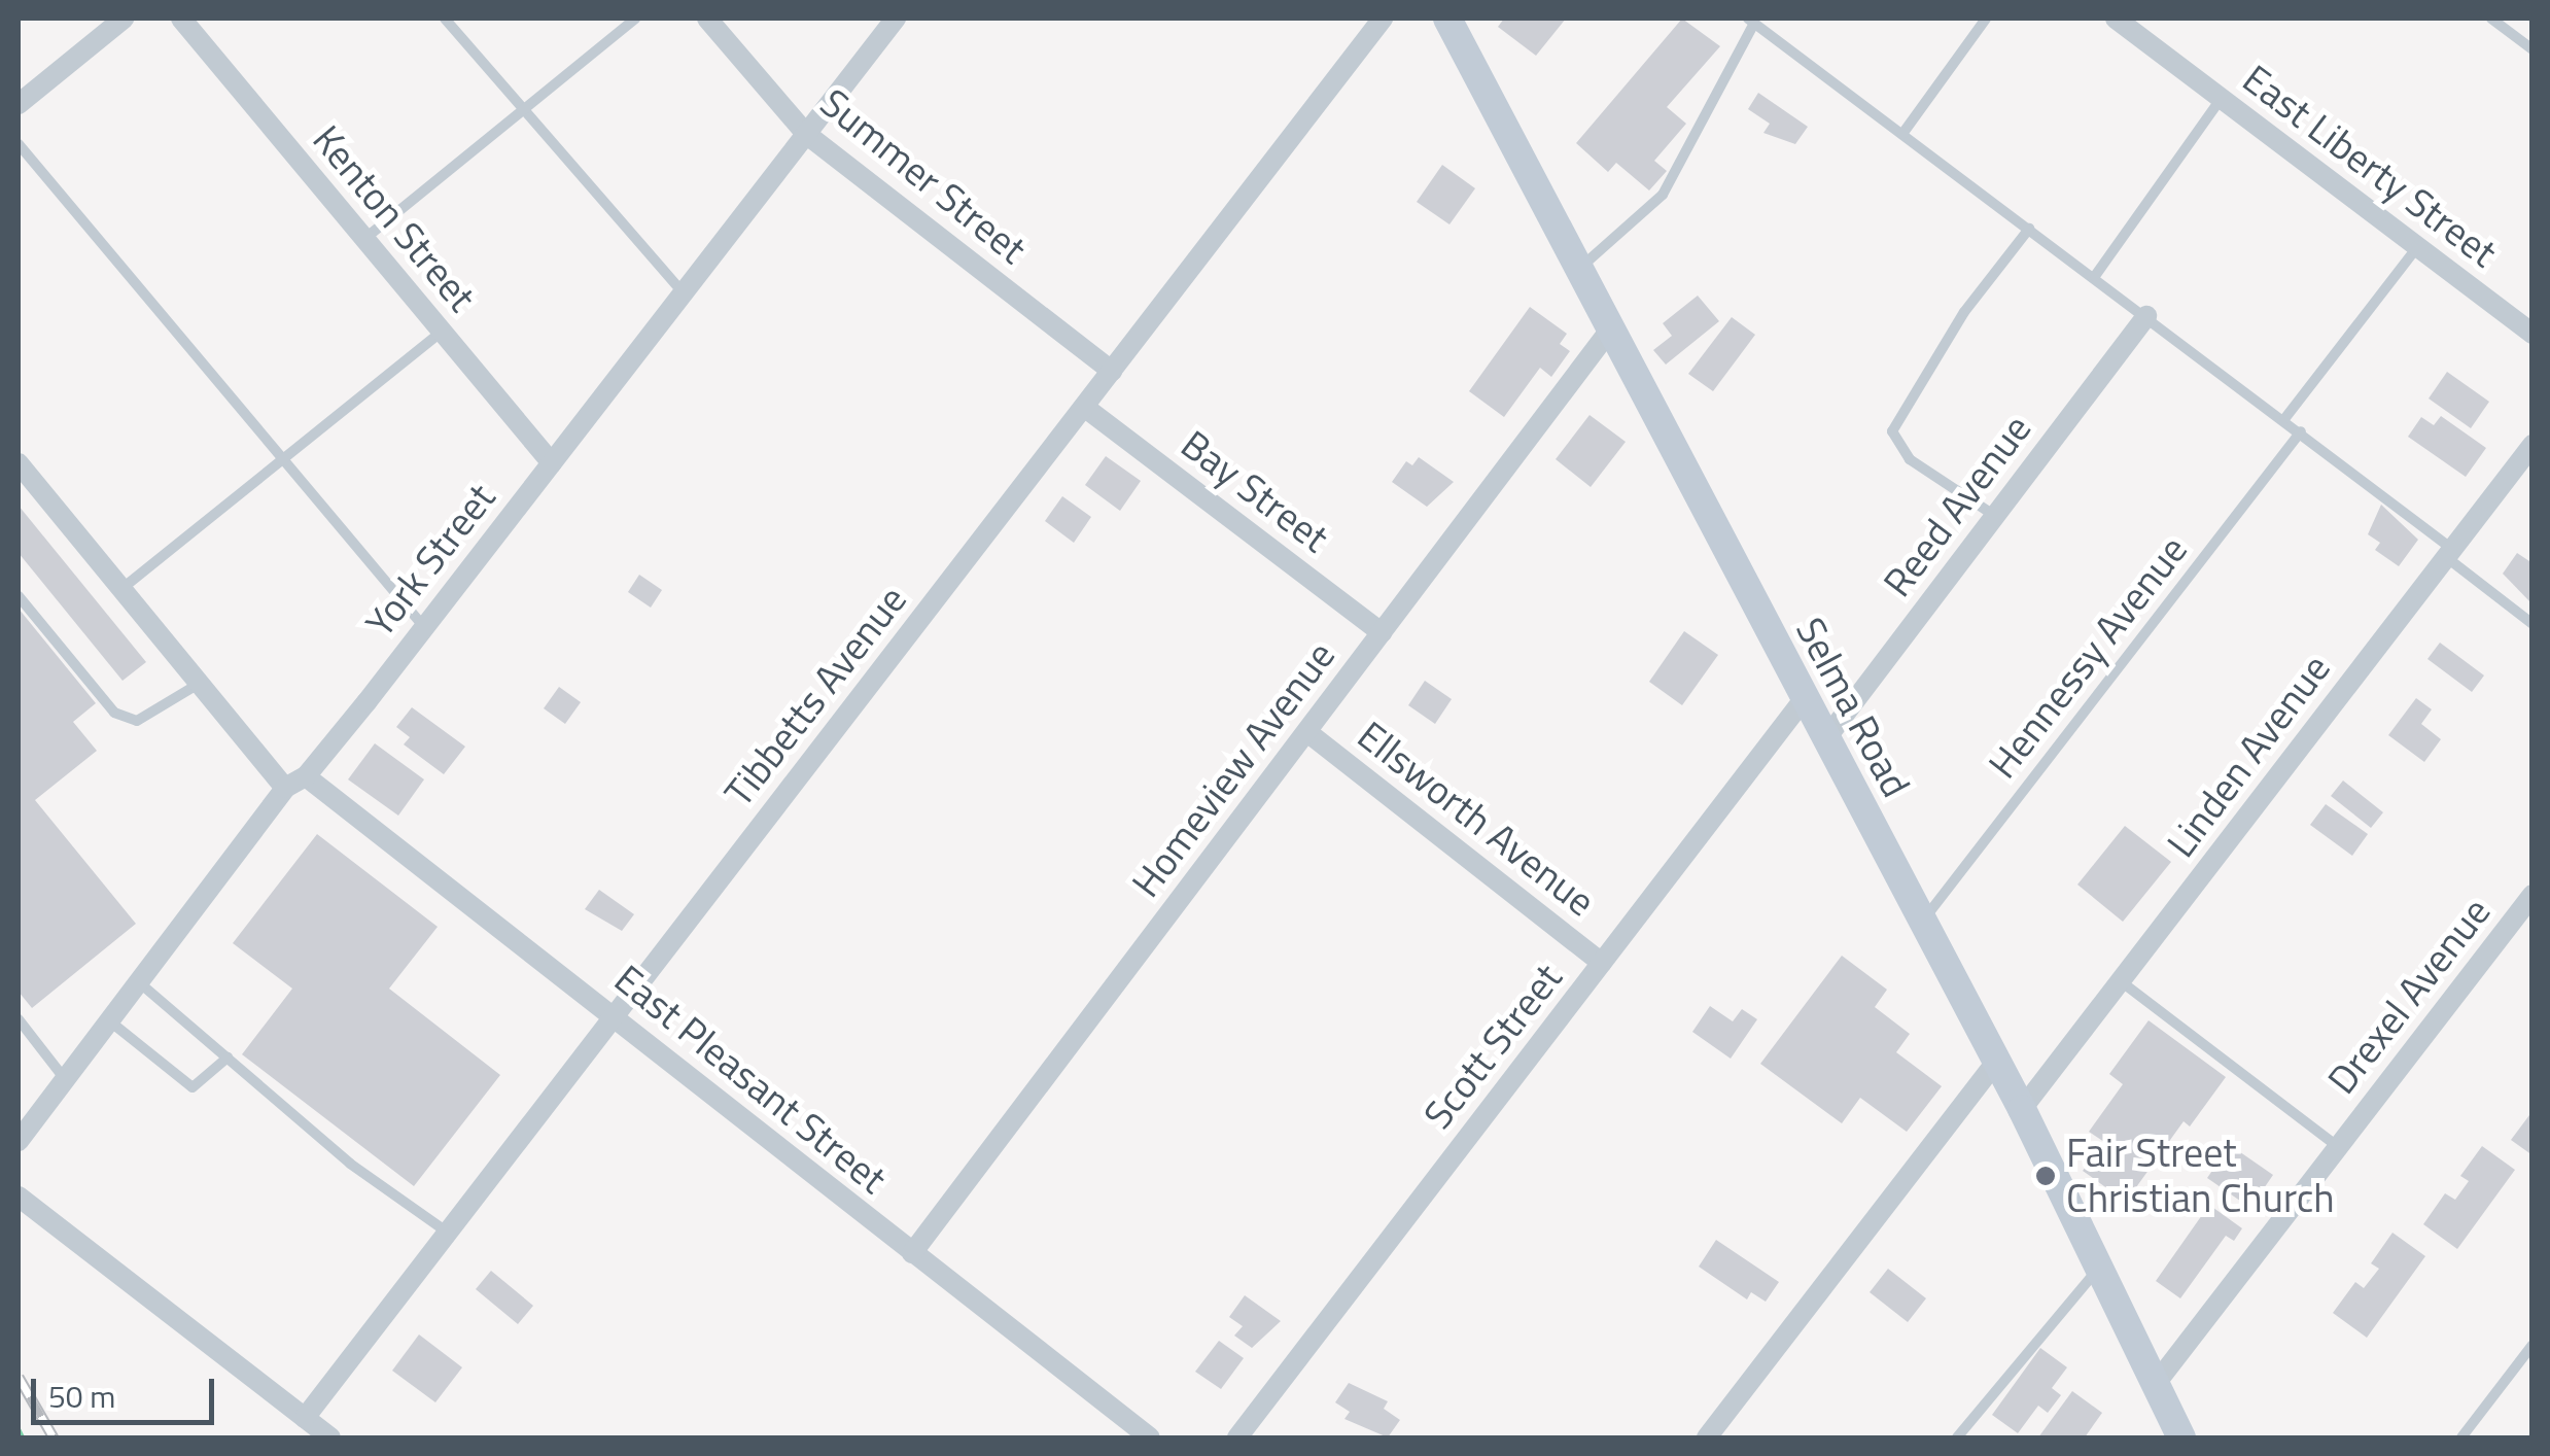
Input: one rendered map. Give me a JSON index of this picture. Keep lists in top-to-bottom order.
{
  "streets": {
    "street": [
      "East Liberty Street",
      "Summer Street",
      "Kenton Street",
      "Bay Street",
      "Reed Avenue",
      "York Street",
      "Tibbetts Avenue",
      "Selma Road",
      "Linden Avenue",
      "Homeview Avenue",
      "Ellsworth Avenue",
      "Drexel Avenue",
      "Scott Street",
      "East Pleasant Street"
    ],
    "lane": ["Hennessy Avenue"]
  },
  "crossings": [
    ["Summer Street", "York Street"],
    ["Summer Street", "Tibbetts Avenue"],
    ["Kenton Street", "York Street"],
    ["Bay Street", "Tibbetts Avenue"],
    ["Bay Street", "Homeview Avenue"],
    ["Reed Avenue", "Selma Road"],
    ["York Street", "East Pleasant Street"],
    ["Hennessy Avenue", "Selma Road"],
    ["Tibbetts Avenue", "East Pleasant Street"],
    ["Selma Road", "Linden Avenue"],
    ["Selma Road", "Homeview Avenue"],
    ["Selma Road", "Drexel Avenue"],
    ["Selma Road", "Scott Street"],
    ["Homeview Avenue", "Ellsworth Avenue"],
    ["Homeview Avenue", "East Pleasant Street"],
    ["Ellsworth Avenue", "Scott Street"]
  ],
  "places": ["Fair Street Christian Church"],
  "scale_bar": "50 m"
}
